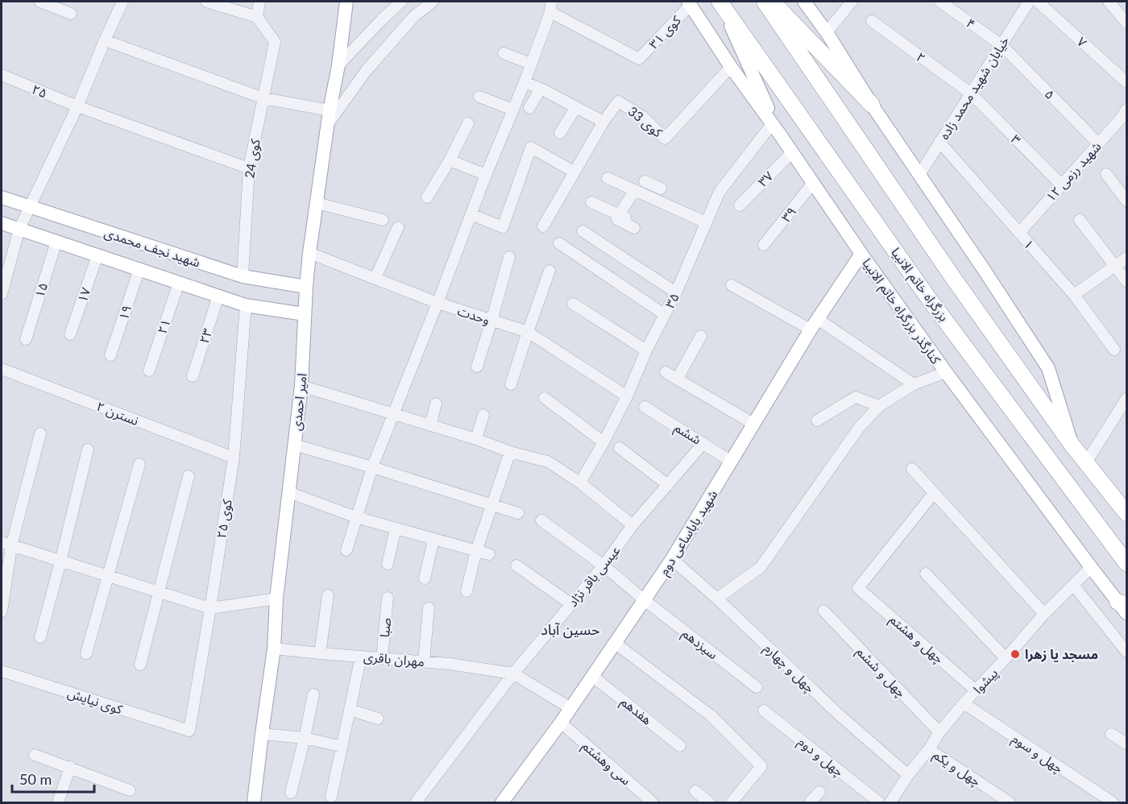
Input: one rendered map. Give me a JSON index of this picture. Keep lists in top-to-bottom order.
{
  "streets": {
    "highway": ["بزرگراه خاتم الانبیا"],
    "main road": [
      "شهید نجف محمدی",
      "کنارگذر بزرگراه خاتم الانبیا",
      "امیر احمدی",
      "شهید باباساعی دوم"
    ],
    "street": [
      "۴",
      "کوی ۳۱",
      "۷",
      "۲",
      "خیابان شهید محمد زاده",
      "۲۵",
      "۵",
      "کوی 33",
      "۳",
      "کوی 24",
      "شهید رزمی ۱۲",
      "۳۷",
      "۳۹",
      "۱",
      "۱۵",
      "۱۷",
      "۳۵",
      "۱۹",
      "وحدت",
      "۲۱",
      "۲۳",
      "نسترن ۲",
      "ششم",
      "کوی ۲۵",
      "عیسی باقر نژاد",
      "صبا",
      "چهل و هشتم",
      "سیزدهم",
      "مهران باقری",
      "چهل و چهارم",
      "چهل و ششم",
      "پیشوا",
      "کوی نیایش",
      "هفدهم",
      "چهل و سوم",
      "چهل و دوم",
      "سی وهشتم",
      "چهل و یکم"
    ]
  },
  "crossings": [
    ["۴", "خیابان شهید محمد زاده"],
    ["۴", "۵"],
    ["کوی ۳۱", "کنارگذر بزرگراه خاتم الانبیا"],
    ["۲", "خیابان شهید محمد زاده"],
    ["۲", "۳"],
    ["خیابان شهید محمد زاده", "۵"],
    ["خیابان شهید محمد زاده", "۳"],
    ["خیابان شهید محمد زاده", "۱"],
    ["۲۵", "کوی 24"],
    ["۵", "شهید رزمی ۱۲"],
    ["کوی 33", "کنارگذر بزرگراه خاتم الانبیا"],
    ["۳", "شهید رزمی ۱۲"],
    ["کوی 24", "شهید نجف محمدی"],
    ["شهید رزمی ۱۲", "۱"],
    ["۳۷", "کنارگذر بزرگراه خاتم الانبیا"],
    ["۳۹", "کنارگذر بزرگراه خاتم الانبیا"],
    ["شهید نجف محمدی", "۱۵"],
    ["شهید نجف محمدی", "۱۷"],
    ["شهید نجف محمدی", "۱۹"],
    ["شهید نجف محمدی", "۲۱"],
    ["شهید نجف محمدی", "۲۳"],
    ["شهید نجف محمدی", "امیر احمدی"],
    ["شهید نجف محمدی", "کوی ۲۵"],
    ["۳۵", "کنارگذر بزرگراه خاتم الانبیا"],
    ["۳۵", "وحدت"],
    ["کنارگذر بزرگراه خاتم الانبیا", "شهید باباساعی دوم"],
    ["کنارگذر بزرگراه خاتم الانبیا", "پیشوا"],
    ["وحدت", "امیر احمدی"],
    ["امیر احمدی", "مهران باقری"],
    ["نسترن ۲", "کوی ۲۵"],
    ["ششم", "شهید باباساعی دوم"],
    ["ششم", "عیسی باقر نژاد"],
    ["کوی ۲۵", "کوی نیایش"],
    ["شهید باباساعی دوم", "سیزدهم"],
    ["شهید باباساعی دوم", "چهل و چهارم"],
    ["شهید باباساعی دوم", "هفدهم"],
    ["شهید باباساعی دوم", "سی وهشتم"],
    ["عیسی باقر نژاد", "سیزدهم"],
    ["عیسی باقر نژاد", "مهران باقری"],
    ["صبا", "مهران باقری"],
    ["چهل و هشتم", "پیشوا"],
    ["چهل و چهارم", "پیشوا"],
    ["چهل و ششم", "پیشوا"],
    ["پیشوا", "چهل و سوم"],
    ["پیشوا", "چهل و یکم"]
  ],
  "districts": ["حسین آباد"],
  "places": ["مسجد یا زهرا"],
  "scale_bar": "50 m"
}
